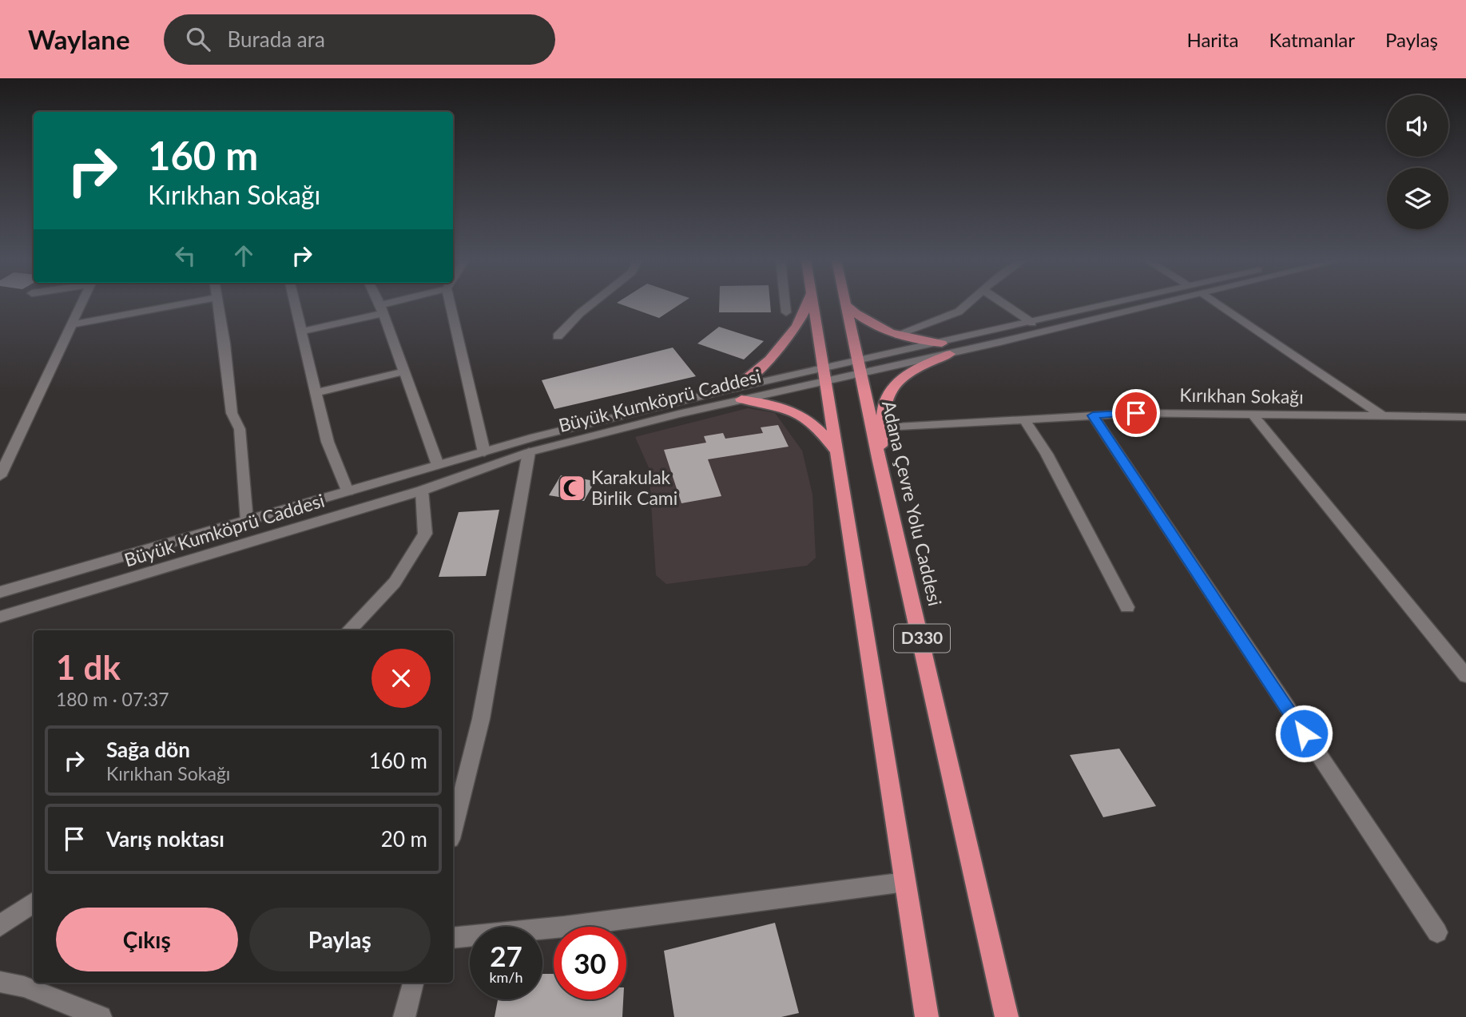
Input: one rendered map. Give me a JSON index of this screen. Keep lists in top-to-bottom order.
{
  "streets": {
    "highway": ["Adana Çevre Yolu Caddesi", "D330"],
    "street": ["Kırıkhan Sokağı", "Büyük Kumköprü Caddesi"]
  },
  "crossings": [
    ["Büyük Kumköprü Caddesi", "Adana Çevre Yolu Caddesi"],
    ["Büyük Kumköprü Caddesi", "D330"]
  ],
  "places": {
    "mosque": ["Karakulak Birlik Cami"]
  },
  "page": {
    "header": "Waylane",
    "search": "Burada ara",
    "nav": ["Harita", "Katmanlar", "Paylaş"],
    "turn": ["160 m", "Kırıkhan Sokağı"],
    "heading": ["1 dk", "180 m · 07:37"],
    "list": [
      {
        "name": "Sağa dön",
        "note": "Kırıkhan Sokağı",
        "value": "160 m"
      },
      {
        "name": "Varış noktası",
        "value": "20 m"
      }
    ],
    "buttons": ["Çıkış", "Paylaş"],
    "speed": "27 km/h",
    "limit": "30"
  }
}
